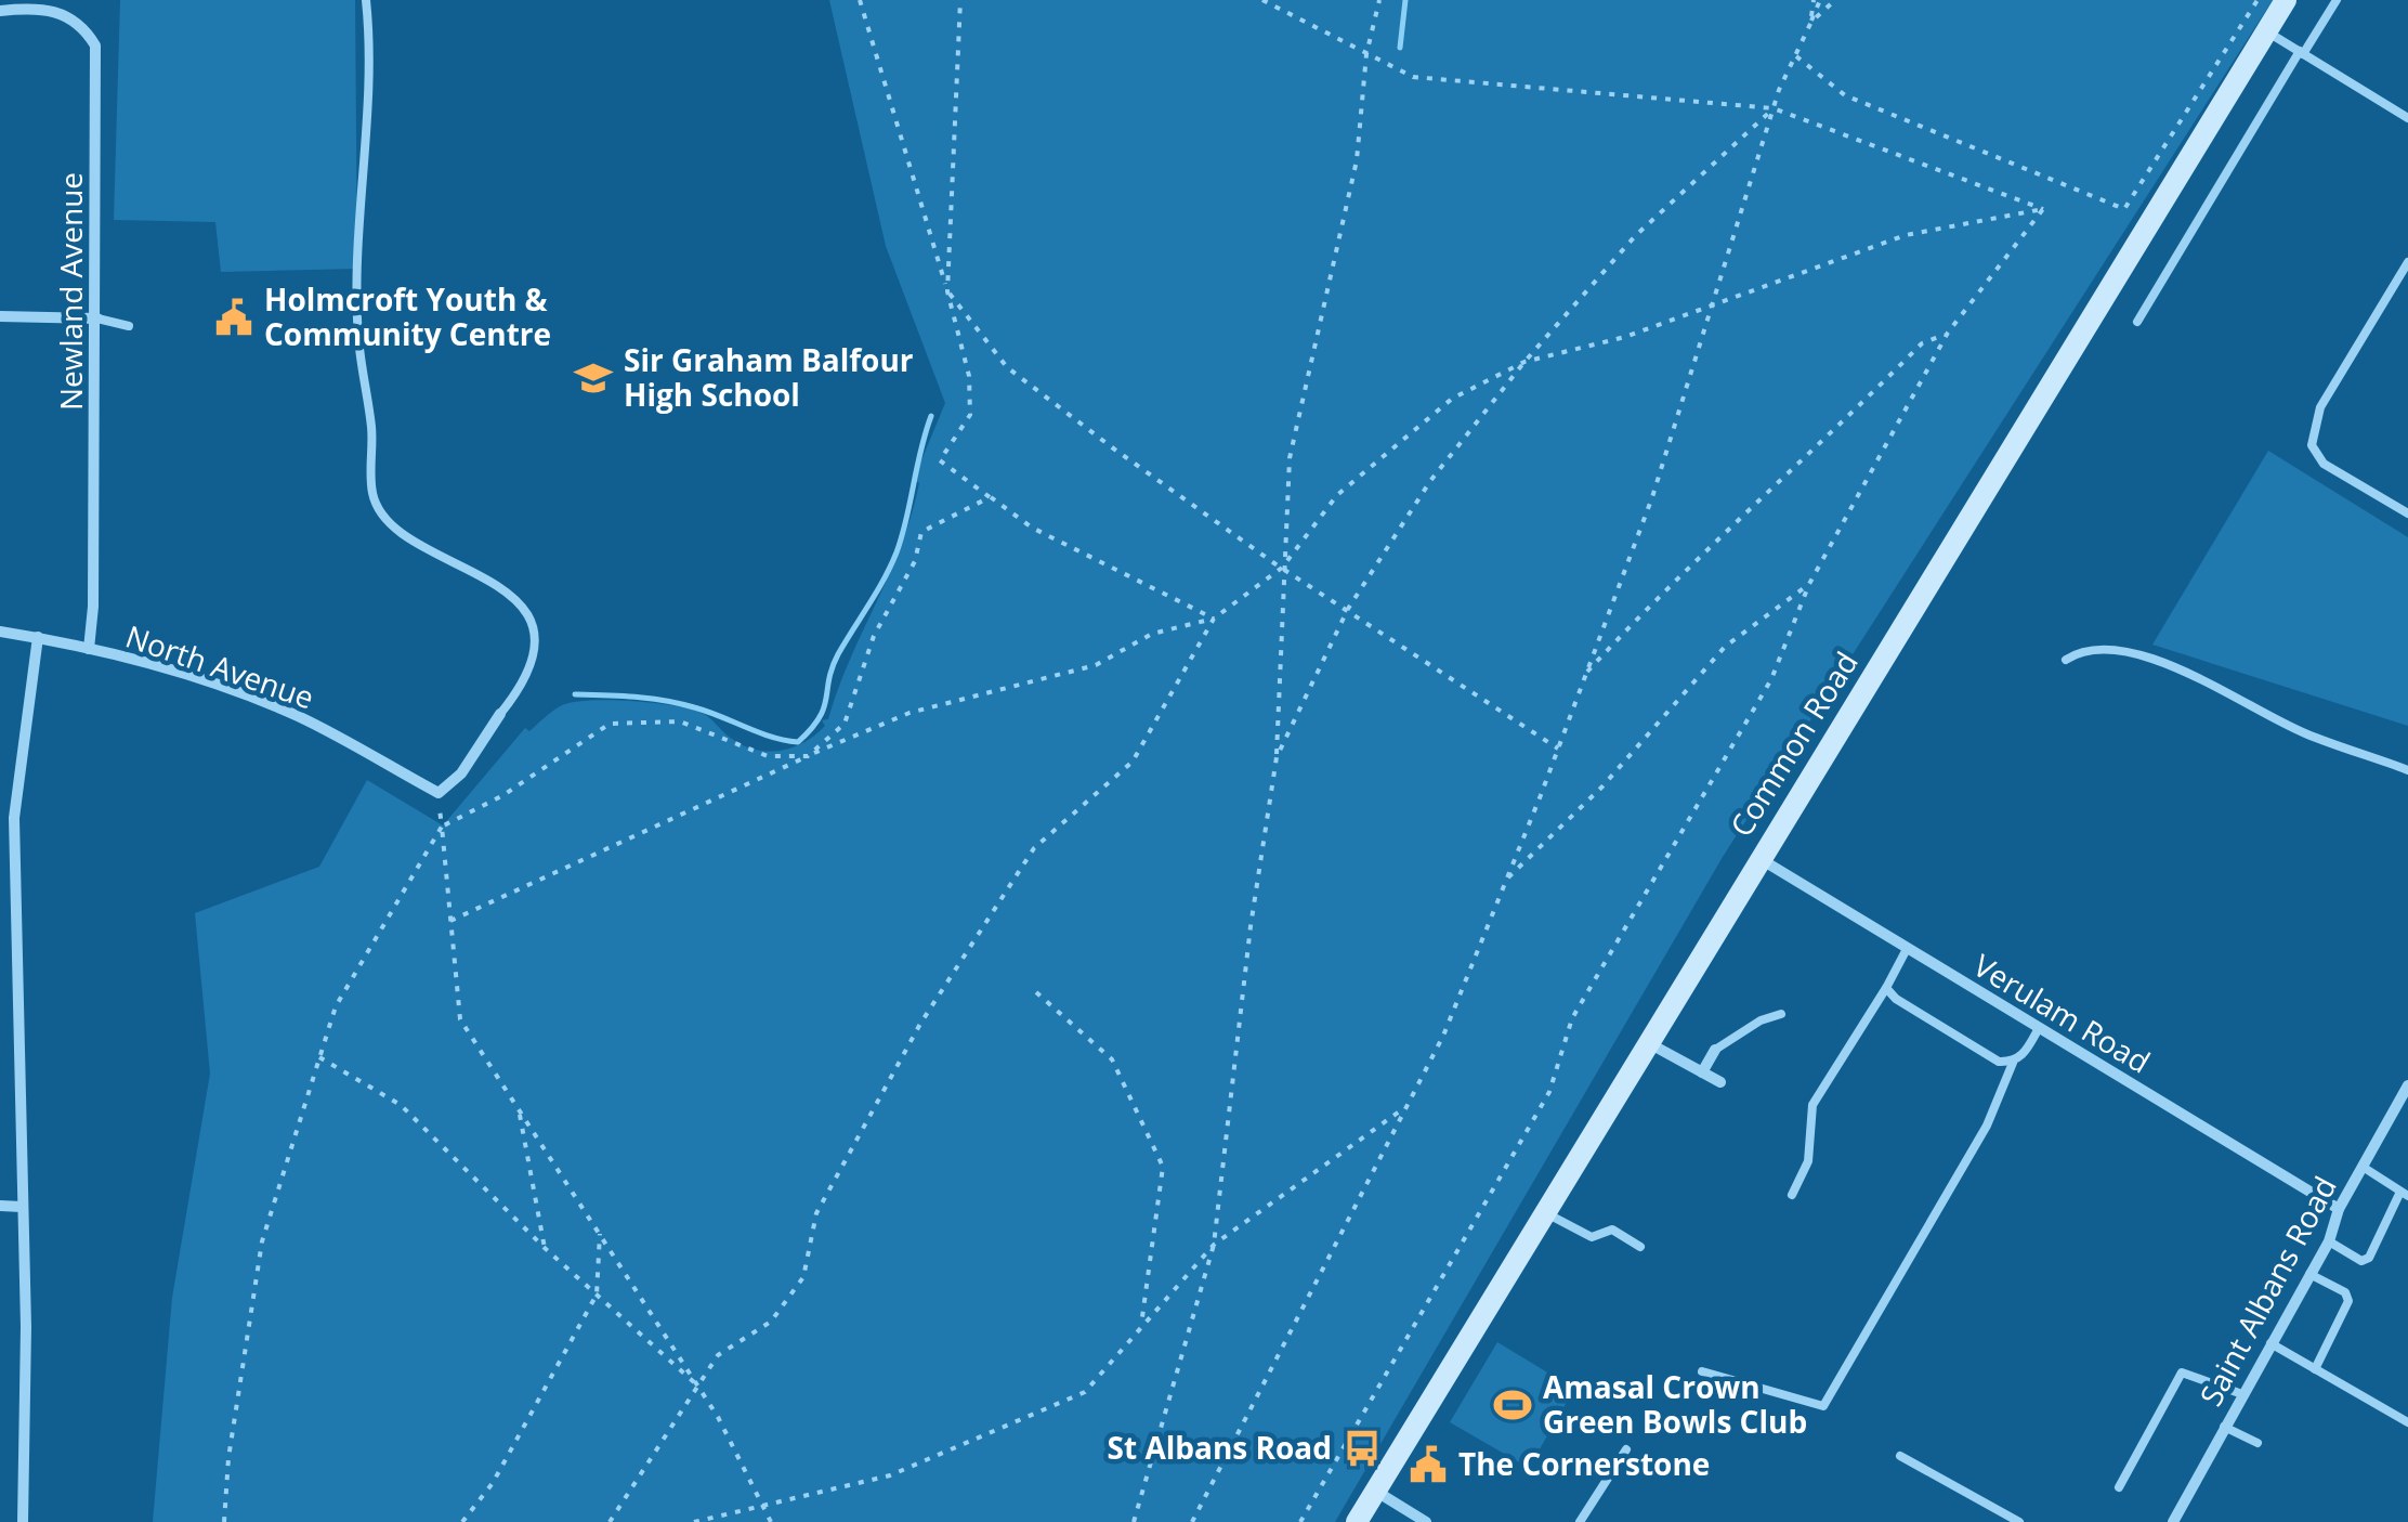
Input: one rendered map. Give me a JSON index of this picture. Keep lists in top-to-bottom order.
{
  "streets": {
    "street": [
      "Newland Avenue",
      "North Avenue",
      "Common Road",
      "Verulam Road",
      "Saint Albans Road"
    ]
  },
  "crossings": [
    ["Newland Avenue", "North Avenue"],
    ["Common Road", "Verulam Road"],
    ["Verulam Road", "Saint Albans Road"]
  ],
  "places": {
    "public building": ["Holmcroft Youth & Community Centre", "The Cornerstone"],
    "school or university": ["Sir Graham Balfour High School"],
    "sports": ["Amasal Crown Green Bowls Club"],
    "bus stop": ["St Albans Road"]
  }
}
